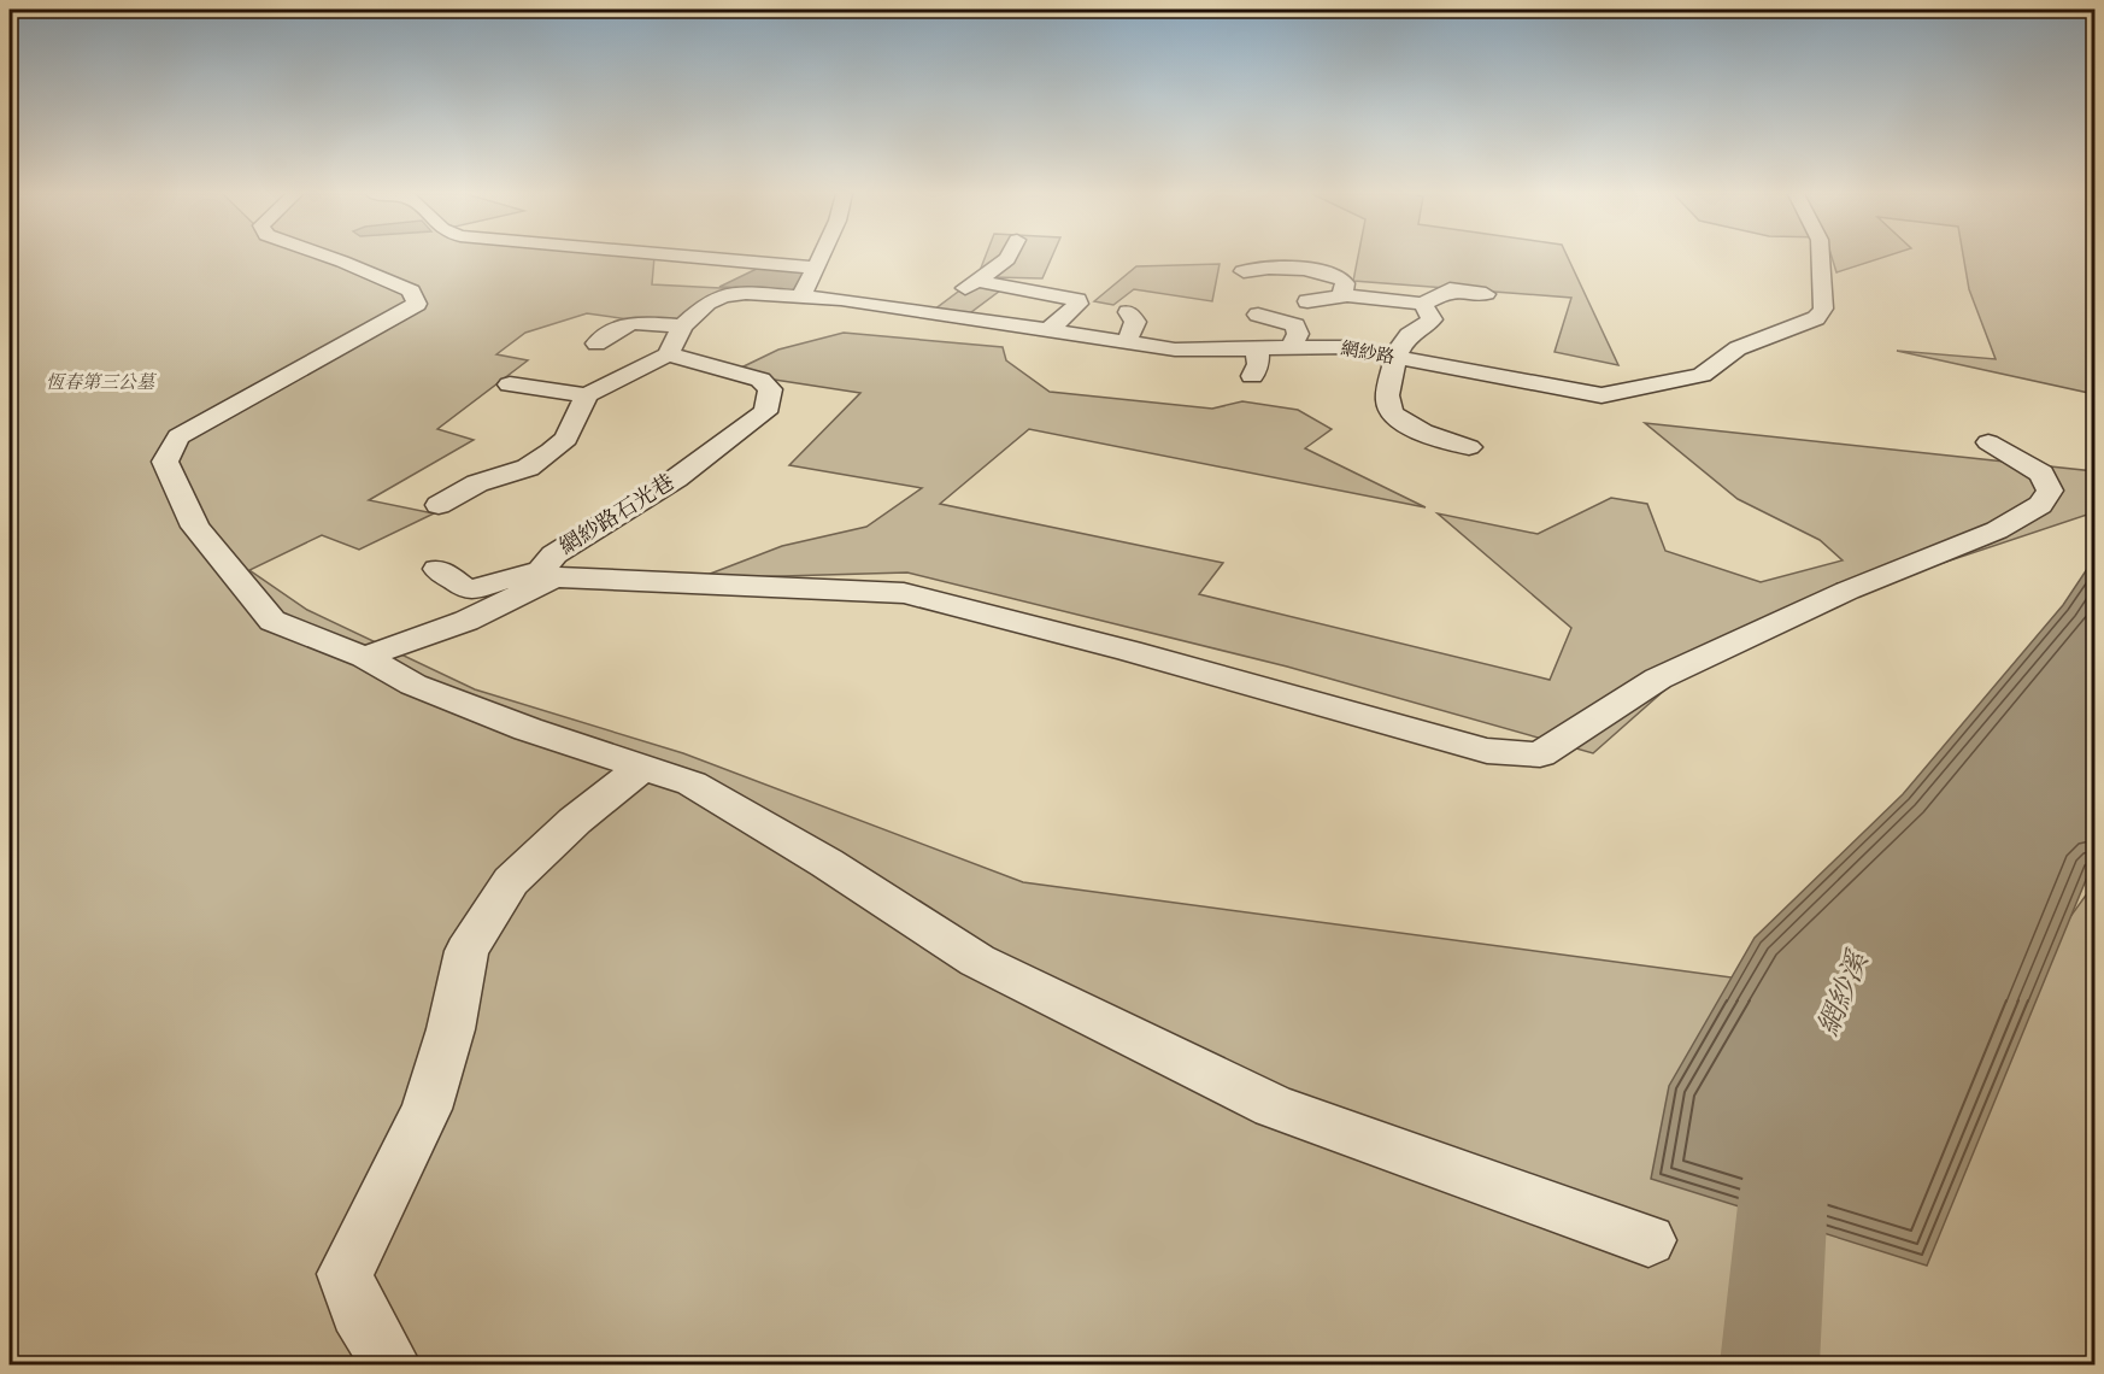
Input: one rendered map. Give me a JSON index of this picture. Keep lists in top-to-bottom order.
{
  "streets": {
    "street": ["網紗路", "網紗路石光巷"]
  },
  "water": ["網紗溪"],
  "parks": ["恆春第三公墓"]
}
